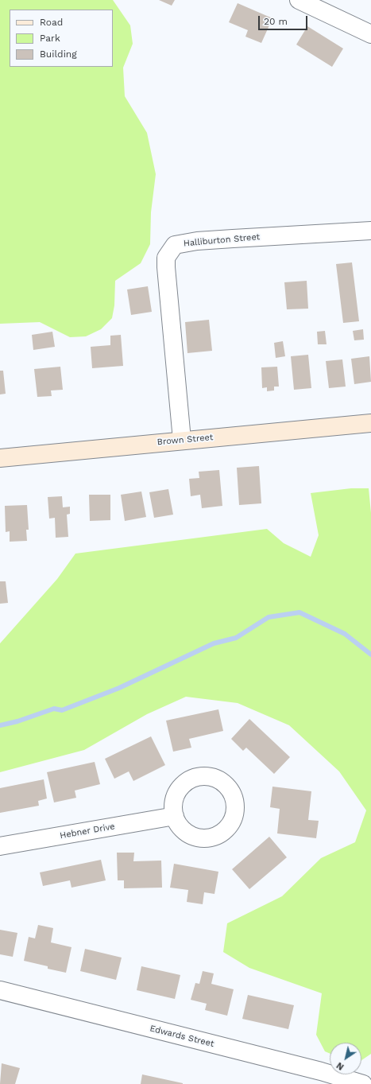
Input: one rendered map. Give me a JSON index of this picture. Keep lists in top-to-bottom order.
{
  "streets": {
    "street": [
      "Halliburton Street",
      "Brown Street",
      "Hebner Drive",
      "Edwards Street"
    ]
  },
  "crossings": [
    ["Halliburton Street", "Brown Street"]
  ],
  "legend": ["Road", "Park", "Building"],
  "scale_bar": "20 m",
  "north": "bottom left"
}
